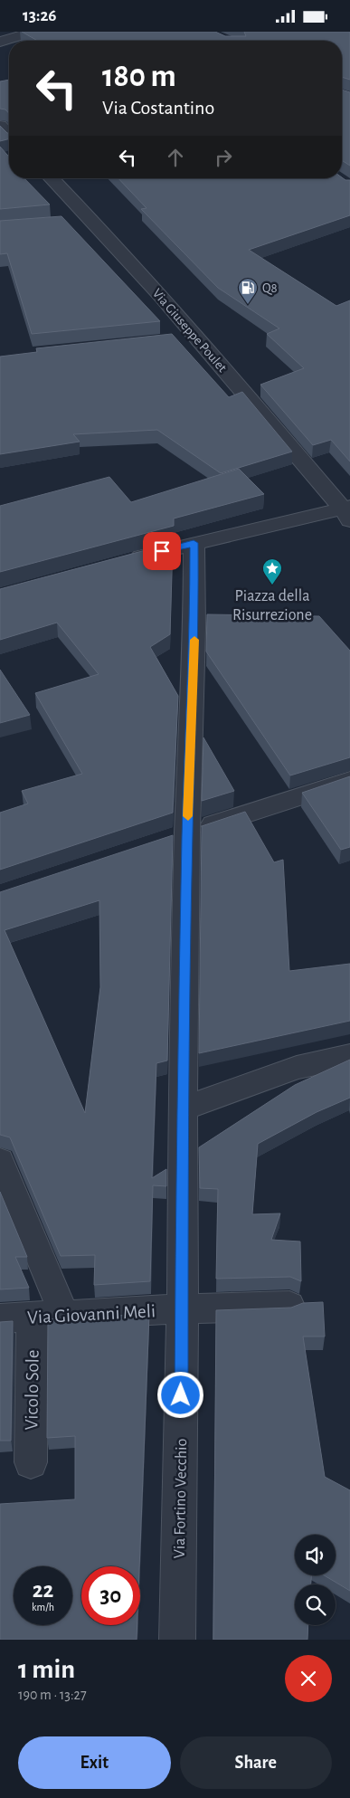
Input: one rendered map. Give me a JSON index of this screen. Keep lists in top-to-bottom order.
{
  "streets": {
    "street": [
      "Via Giuseppe Poulet",
      "Via Giovanni Meli",
      "Vicolo Sole",
      "Via Fortino Vecchio"
    ]
  },
  "crossings": [
    ["Via Giovanni Meli", "Vicolo Sole"],
    ["Via Giovanni Meli", "Via Fortino Vecchio"]
  ],
  "places": {
    "fuel station": ["Q8"],
    "place": ["Piazza della Risurrezione"]
  },
  "page": {
    "status": "13:26",
    "turn": ["180 m", "Via Costantino"],
    "speed": "22 km/h",
    "limit": "30",
    "heading": ["1 min", "190 m · 13:27"],
    "buttons": ["Exit", "Share"]
  }
}
